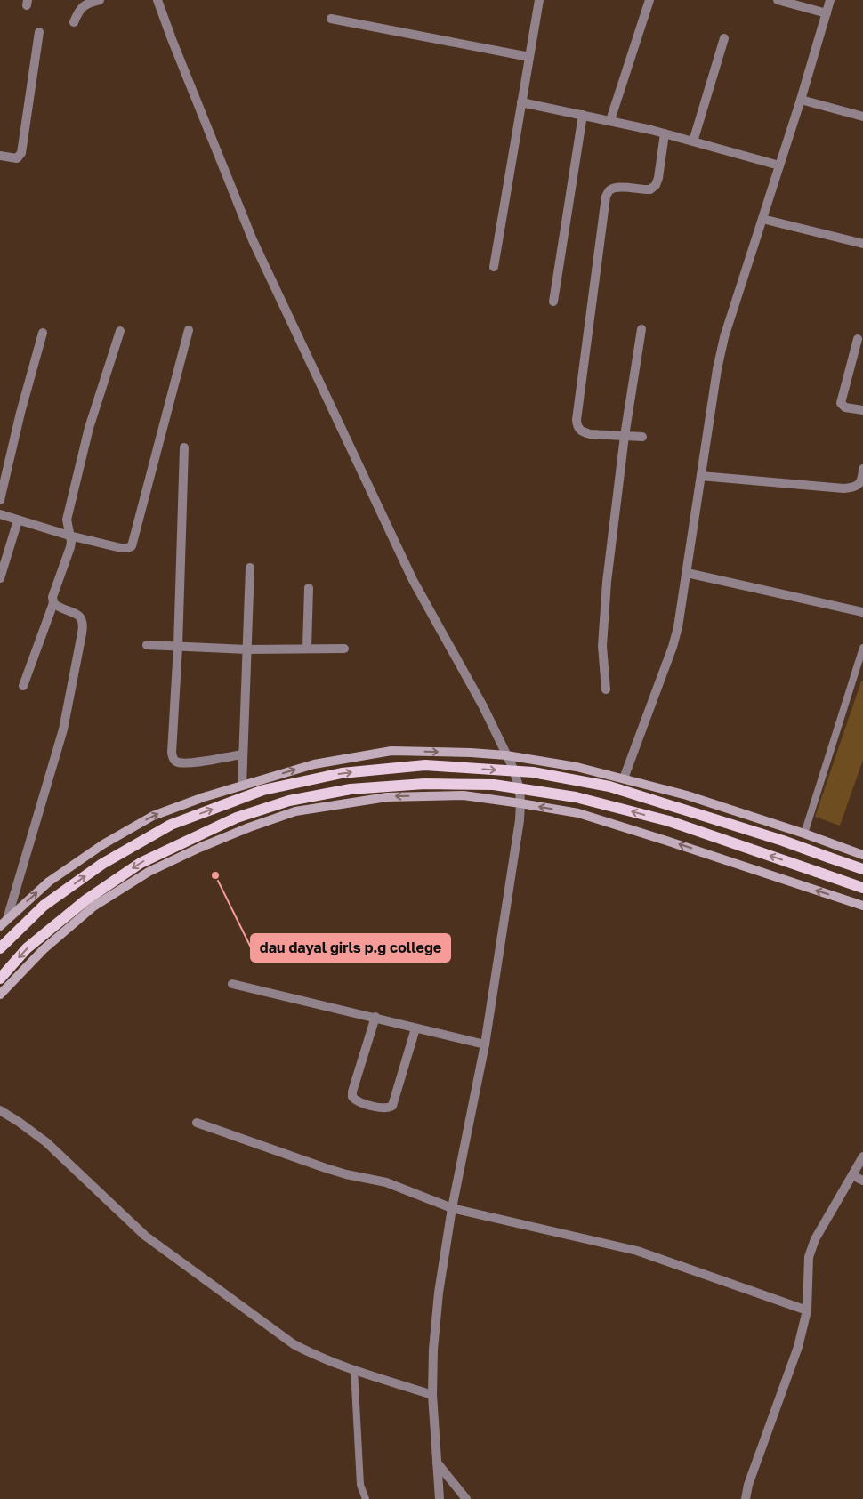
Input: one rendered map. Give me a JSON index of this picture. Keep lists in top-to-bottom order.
{
  "places": ["dau dayal girls p.g college"]
}
